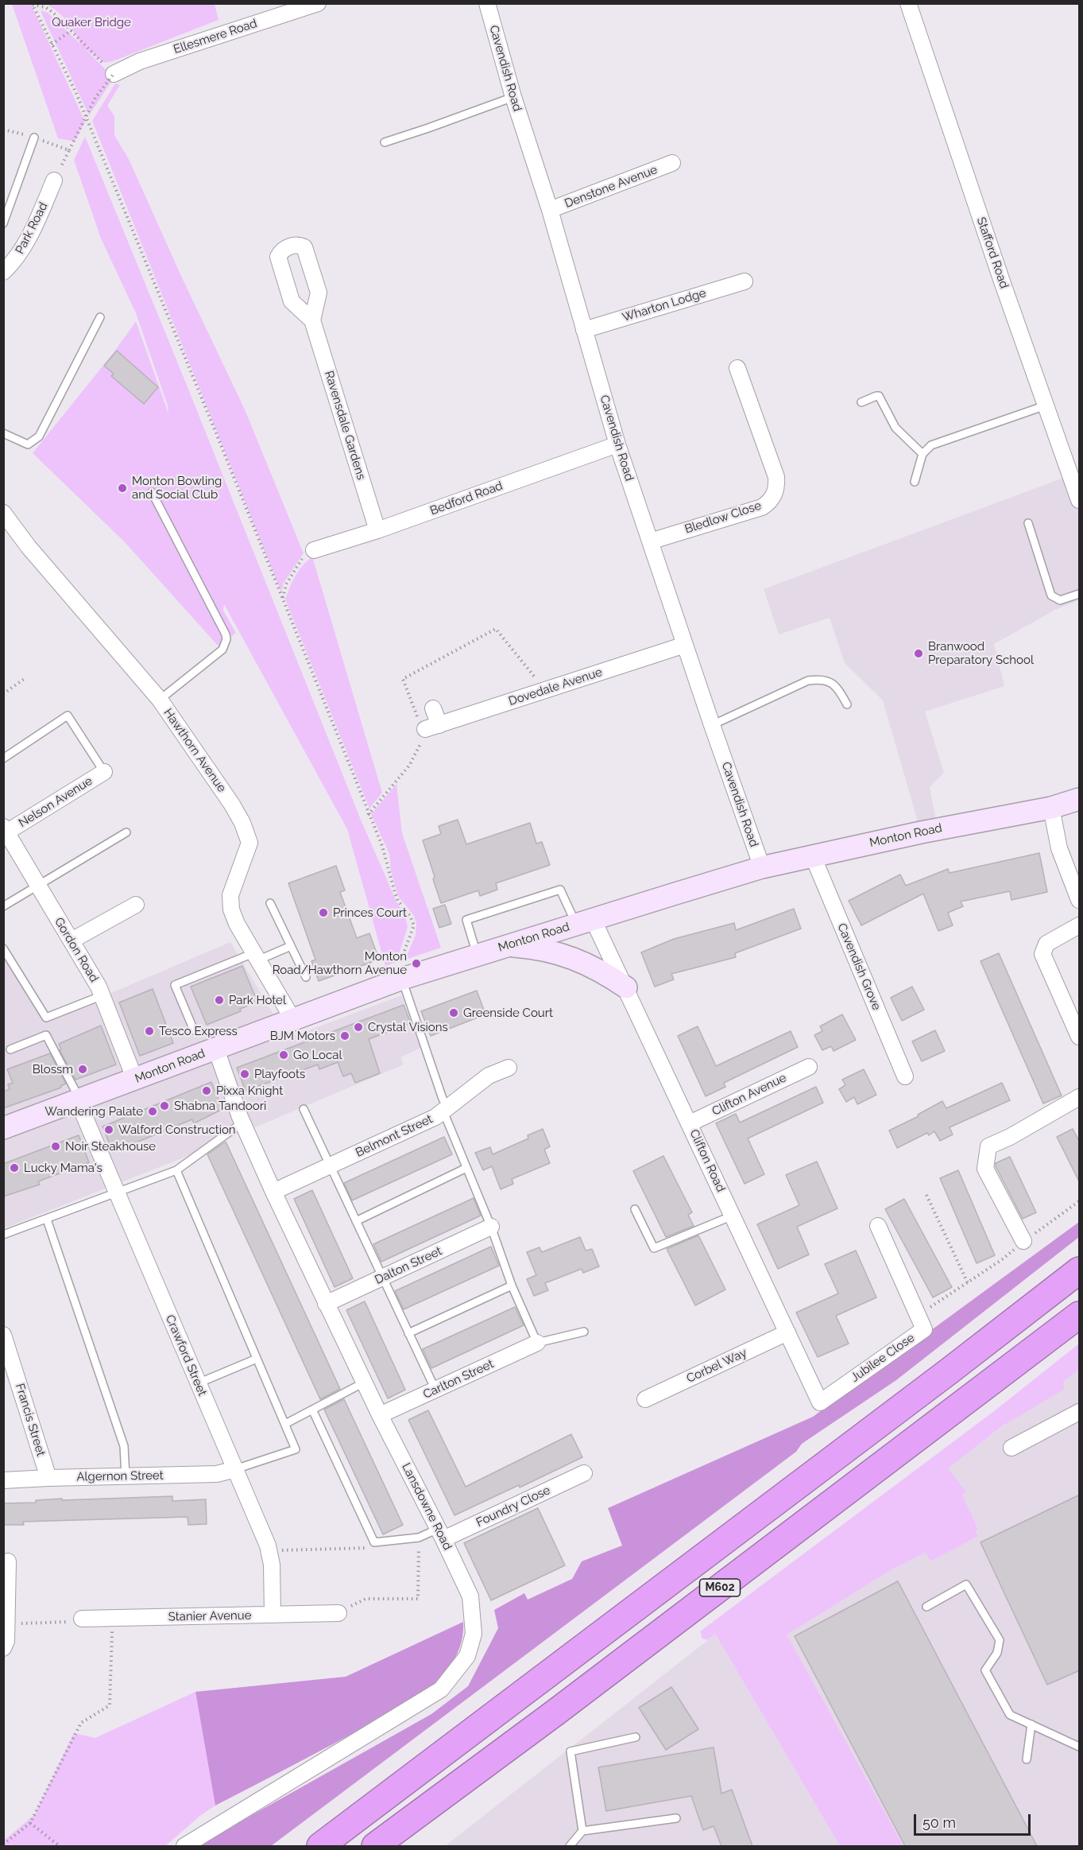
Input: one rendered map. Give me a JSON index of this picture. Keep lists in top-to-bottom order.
{
  "streets": {
    "highway": ["M602"],
    "main road": ["Monton Road"],
    "street": [
      "Ellesmere Road",
      "Cavendish Road",
      "Denstone Avenue",
      "Park Road",
      "Stafford Road",
      "Wharton Lodge",
      "Ravensdale Gardens",
      "Bedford Road",
      "Bledlow Close",
      "Dovedale Avenue",
      "Hawthorn Avenue",
      "Nelson Avenue",
      "Gordon Road",
      "Cavendish Grove",
      "Clifton Avenue",
      "Belmont Street",
      "Clifton Road",
      "Dalton Street",
      "Crawford Street",
      "Jubilee Close",
      "Corbel Way",
      "Carlton Street",
      "Francis Street",
      "Algernon Street",
      "Lansdowne Road",
      "Foundry Close",
      "Stanier Avenue"
    ]
  },
  "crossings": [
    ["Cavendish Road", "Denstone Avenue"],
    ["Cavendish Road", "Wharton Lodge"],
    ["Cavendish Road", "Bedford Road"],
    ["Cavendish Road", "Bledlow Close"],
    ["Cavendish Road", "Dovedale Avenue"],
    ["Cavendish Road", "Monton Road"],
    ["Ravensdale Gardens", "Bedford Road"],
    ["Hawthorn Avenue", "Monton Road"],
    ["Nelson Avenue", "Gordon Road"],
    ["Monton Road", "Gordon Road"],
    ["Monton Road", "Cavendish Grove"],
    ["Monton Road", "Clifton Road"],
    ["Monton Road", "Crawford Street"],
    ["Monton Road", "Lansdowne Road"],
    ["Clifton Avenue", "Clifton Road"],
    ["Belmont Street", "Lansdowne Road"],
    ["Clifton Road", "Jubilee Close"],
    ["Clifton Road", "Corbel Way"],
    ["Dalton Street", "Lansdowne Road"],
    ["Crawford Street", "Algernon Street"],
    ["Crawford Street", "Stanier Avenue"],
    ["Carlton Street", "Lansdowne Road"],
    ["Francis Street", "Algernon Street"],
    ["Lansdowne Road", "Foundry Close"]
  ],
  "parks": ["Quaker Bridge"],
  "places": [
    "Monton Bowling and Social Club",
    "Branwood Preparatory School",
    "Princes Court",
    "Monton Road/Hawthorn Avenue",
    "Park Hotel",
    "Greenside Court",
    "Crystal Visions",
    "Tesco Express",
    "BJM Motors",
    "Go Local",
    "Blossm",
    "Playfoots",
    "Pixxa Knight",
    "Shabna Tandoori",
    "Wandering Palate",
    "Walford Construction",
    "Noir Steakhouse",
    "Lucky Mama's"
  ],
  "scale_bar": "50 m"
}
